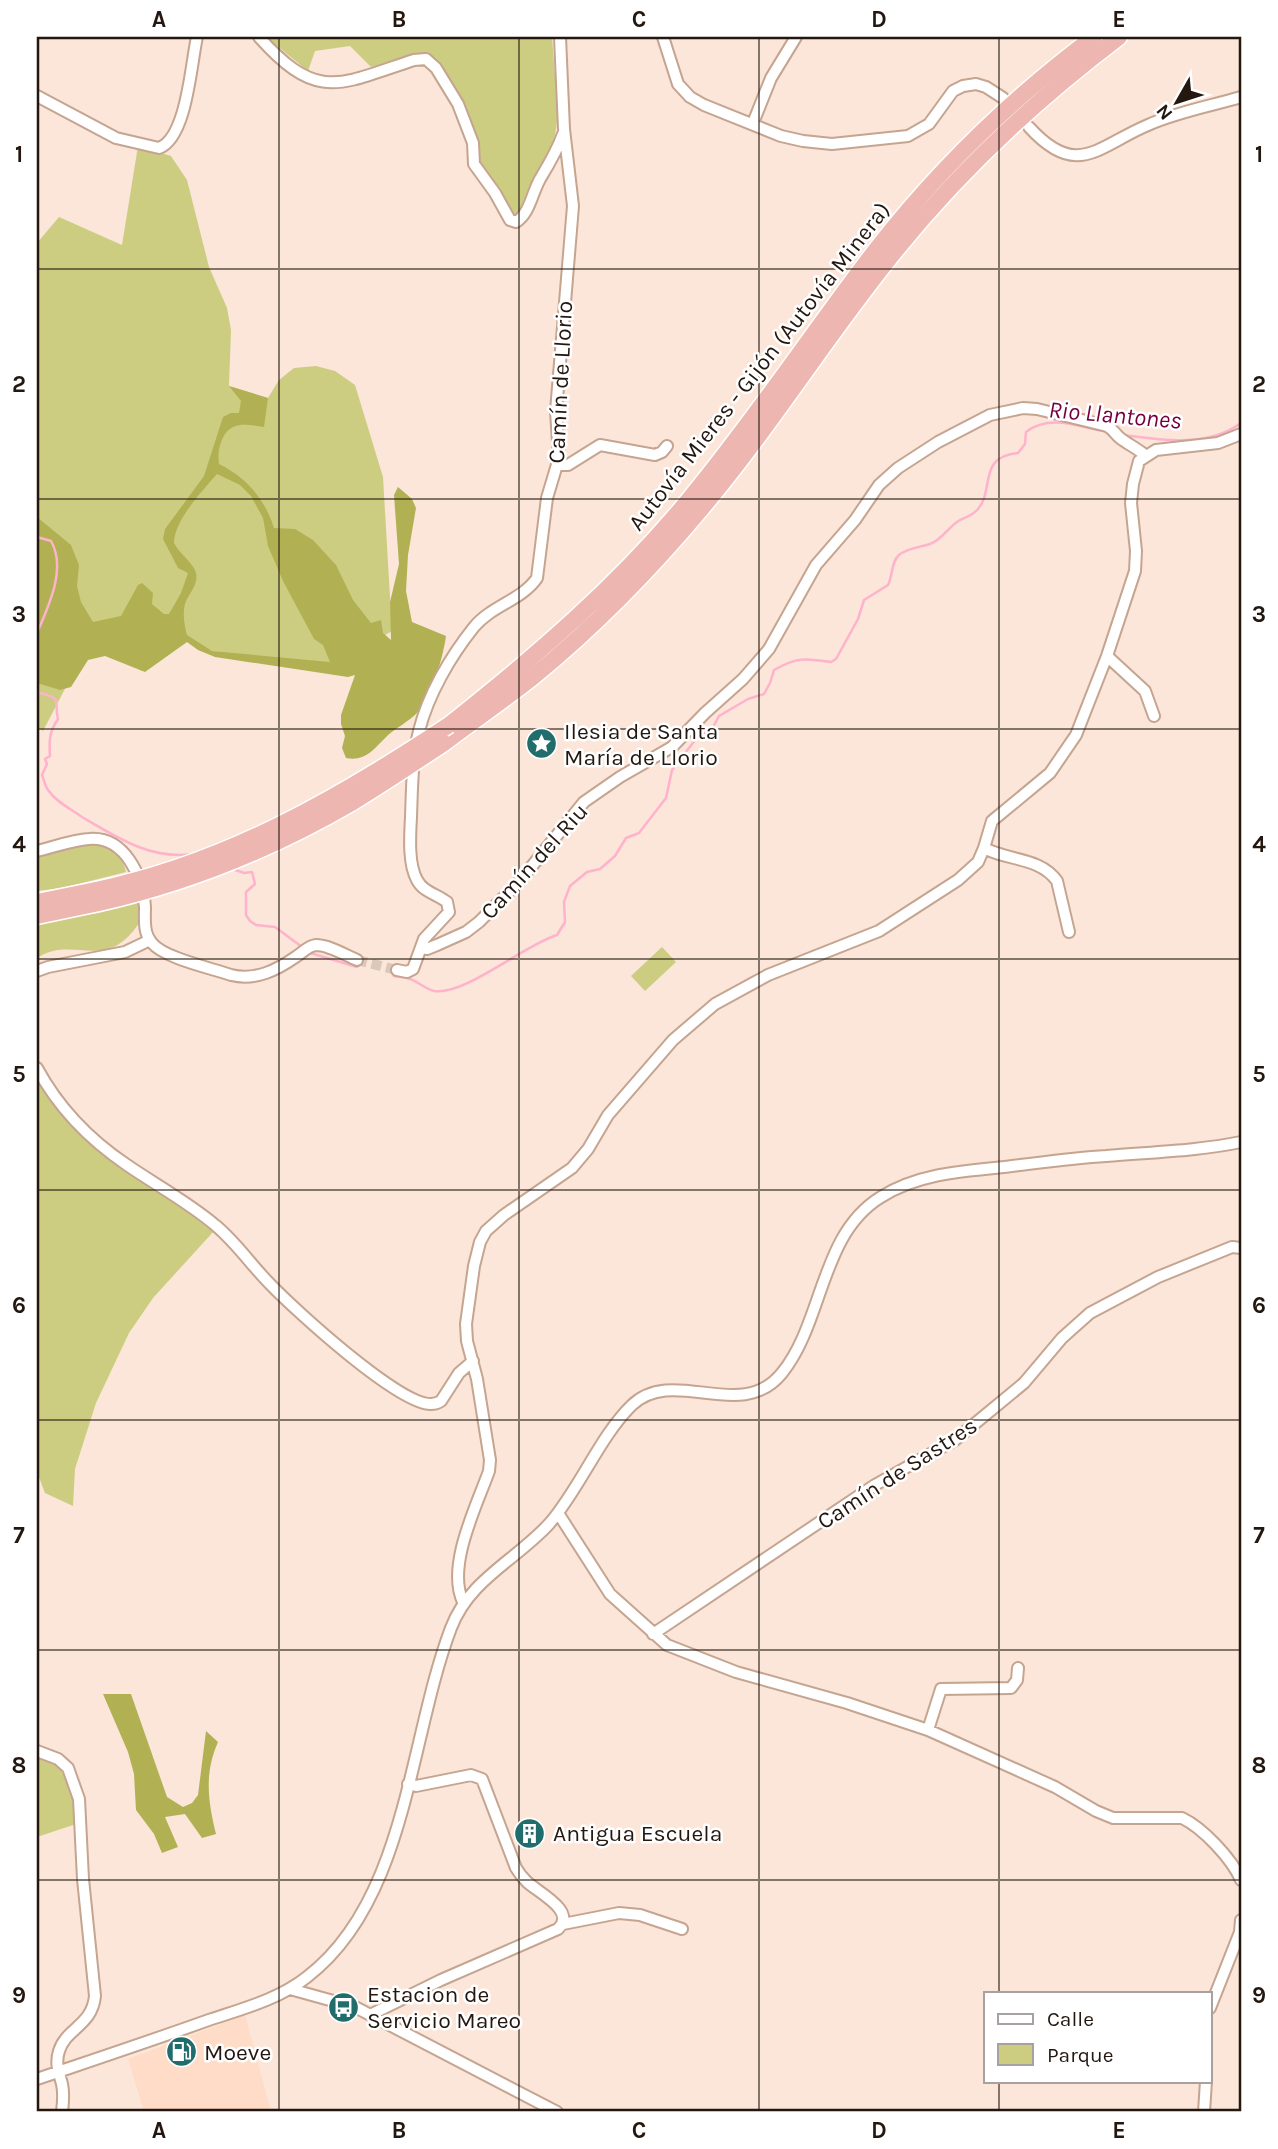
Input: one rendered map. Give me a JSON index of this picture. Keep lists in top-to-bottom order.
{
  "streets": {
    "highway": ["Autovía Mieres - Gijón (Autovía Minera)"],
    "street": ["Camín de Llorio", "Camín del Riu", "Camín de Sastres"]
  },
  "crossings": [
    ["Camín de Llorio", "Camín del Riu"]
  ],
  "water": ["Rio Llantones"],
  "places": {
    "place": ["Ilesia de Santa María de Llorio"],
    "building": ["Antigua Escuela"],
    "bus stop": ["Estacion de Servicio Mareo"],
    "fuel station": ["Moeve"]
  },
  "legend": ["Calle", "Parque"],
  "north": "bottom left",
  "grid": {
    "columns": [
      "A",
      "B",
      "C",
      "D",
      "E"
    ],
    "rows": [
      "1",
      "2",
      "3",
      "4",
      "5",
      "6",
      "7",
      "8",
      "9"
    ]
  }
}
